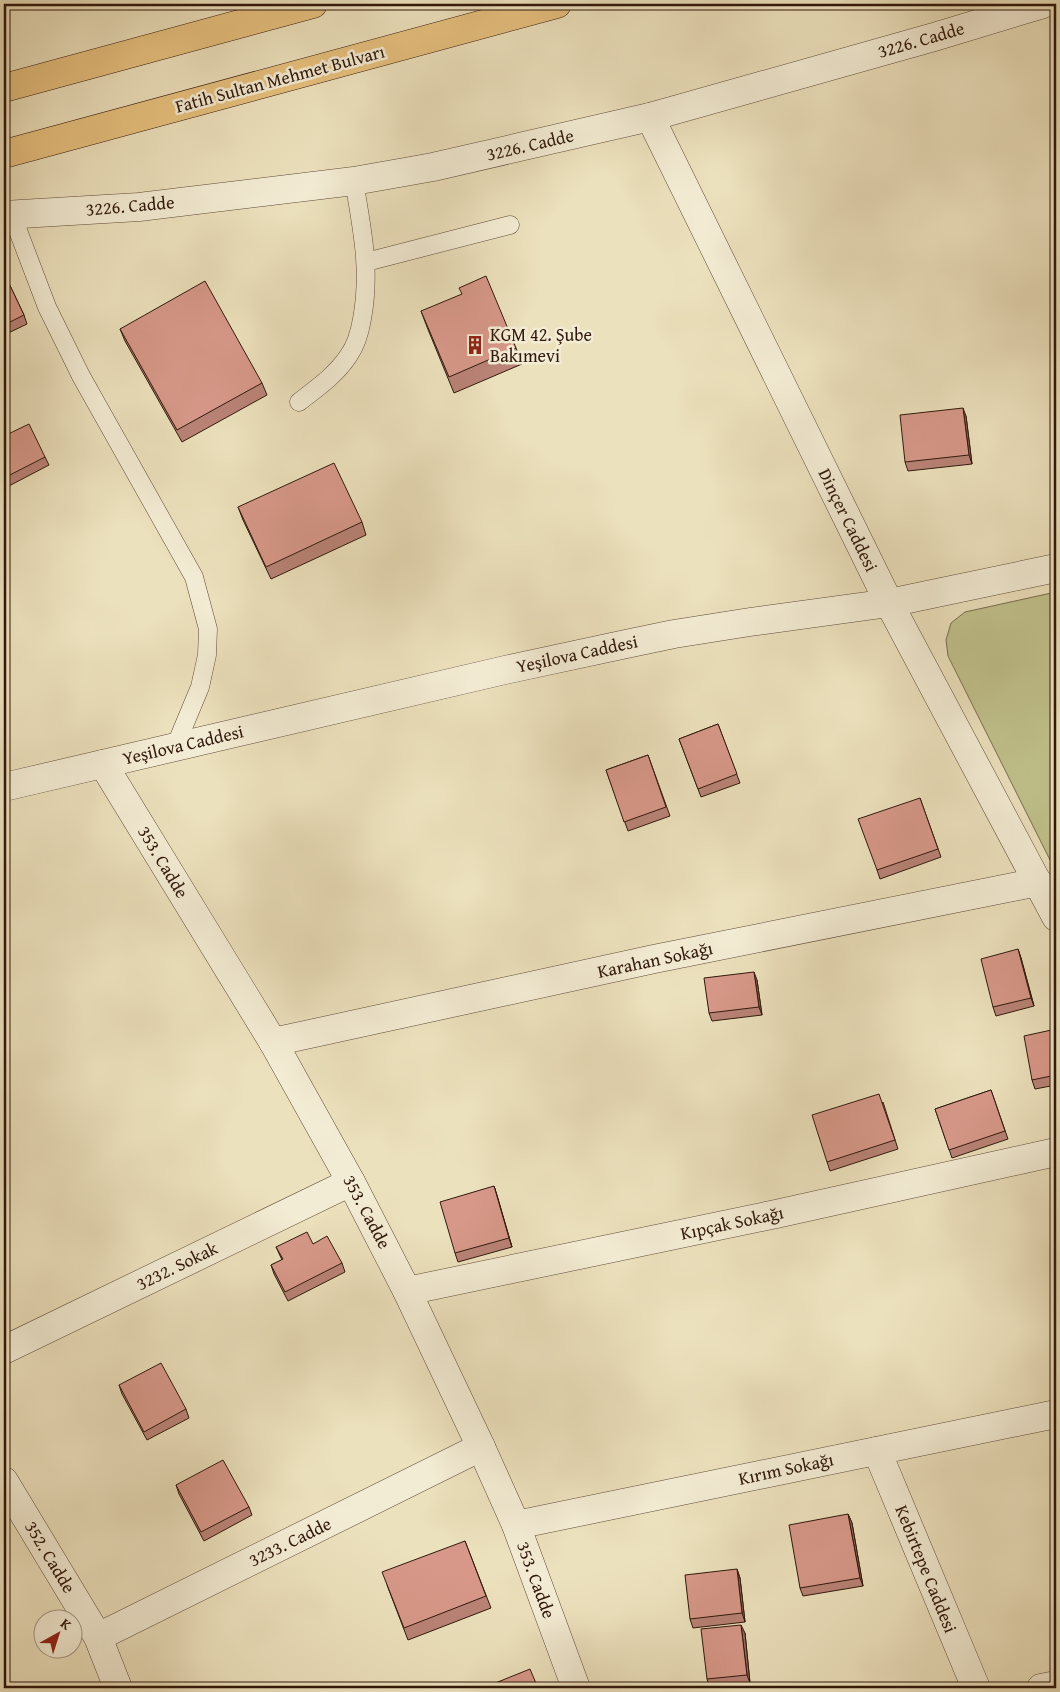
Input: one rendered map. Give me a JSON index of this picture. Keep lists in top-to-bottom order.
{
  "streets": {
    "highway": ["Fatih Sultan Mehmet Bulvarı"],
    "street": [
      "3226. Cadde",
      "Dinçer Caddesi",
      "Yeşilova Caddesi",
      "353. Cadde",
      "Karahan Sokağı",
      "Kıpçak Sokağı",
      "3232. Sokak",
      "Kırım Sokağı",
      "3233. Cadde",
      "352. Cadde",
      "Kebirtepe Caddesi"
    ]
  },
  "crossings": [
    ["3226. Cadde", "Dinçer Caddesi"],
    ["Dinçer Caddesi", "Yeşilova Caddesi"],
    ["Dinçer Caddesi", "Karahan Sokağı"],
    ["Yeşilova Caddesi", "353. Cadde"],
    ["353. Cadde", "Karahan Sokağı"],
    ["353. Cadde", "Kıpçak Sokağı"],
    ["353. Cadde", "3232. Sokak"],
    ["353. Cadde", "Kırım Sokağı"],
    ["353. Cadde", "3233. Cadde"],
    ["Kırım Sokağı", "Kebirtepe Caddesi"],
    ["3233. Cadde", "352. Cadde"]
  ],
  "places": {
    "building": ["KGM 42. Şube Bakımevi"]
  },
  "north": "top right"
}
